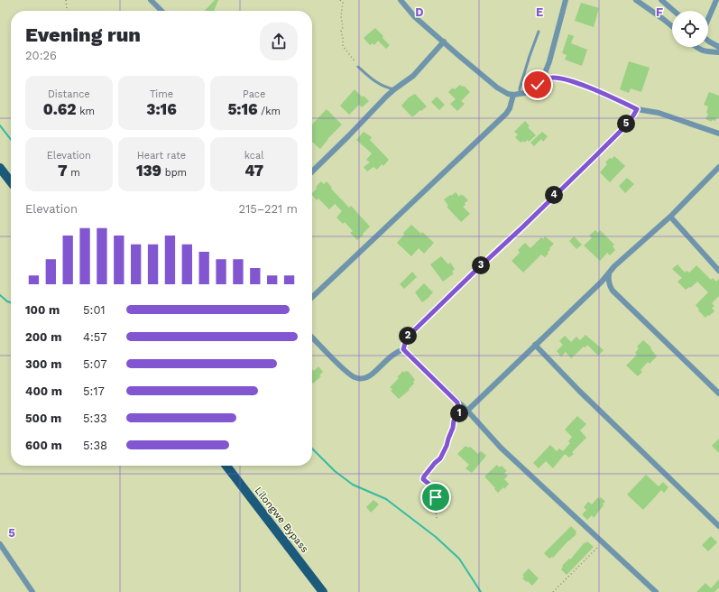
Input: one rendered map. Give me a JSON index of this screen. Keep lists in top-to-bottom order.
{
  "streets": {
    "main road": ["Lilongwe Bypass"]
  },
  "page": {
    "heading": ["Evening run", "20:26"],
    "stats": [
      ["Distance", "0.62 km"],
      ["Time", "3:16"],
      ["Pace", "5:16 /km"],
      ["Elevation", "7 m"],
      ["Heart rate", "139 bpm"],
      ["kcal", "47"]
    ],
    "pins": [
      "5",
      "4",
      "3",
      "2",
      "1"
    ],
    "chart": ["Elevation", "215–221 m"],
    "list": [
      {
        "name": "100 m",
        "note": "5:01"
      },
      {
        "name": "200 m",
        "note": "4:57"
      },
      {
        "name": "300 m",
        "note": "5:07"
      },
      {
        "name": "400 m",
        "note": "5:17"
      },
      {
        "name": "500 m",
        "note": "5:33"
      },
      {
        "name": "600 m",
        "note": "5:38"
      }
    ]
  },
  "grid": {
    "columns": ["D", "E", "F"],
    "rows": ["5"]
  }
}
